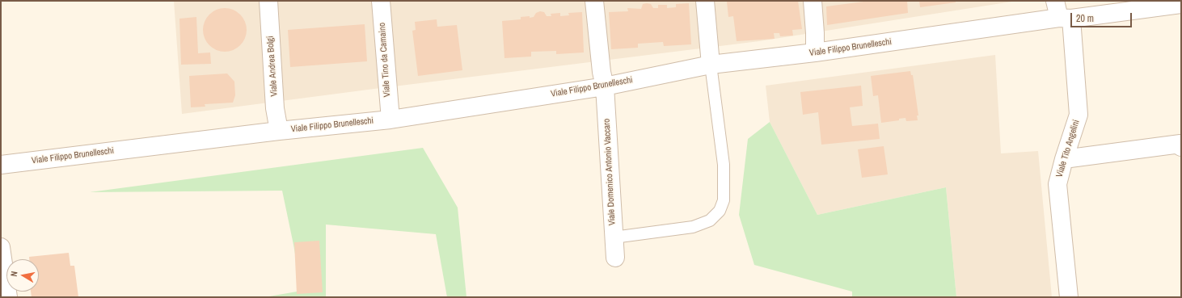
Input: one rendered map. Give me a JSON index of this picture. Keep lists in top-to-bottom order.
{
  "streets": {
    "street": [
      "Viale Filippo Brunelleschi",
      "Viale Tino da Camaino",
      "Viale Andrea Bolgi",
      "Viale Tito Angelini",
      "Viale Domenico Antonio Vaccaro"
    ]
  },
  "crossings": [
    ["Viale Filippo Brunelleschi", "Viale Tino da Camaino"],
    ["Viale Filippo Brunelleschi", "Viale Andrea Bolgi"],
    ["Viale Filippo Brunelleschi", "Viale Tito Angelini"],
    ["Viale Filippo Brunelleschi", "Viale Domenico Antonio Vaccaro"]
  ],
  "scale_bar": "20 m",
  "north": "left"
}
